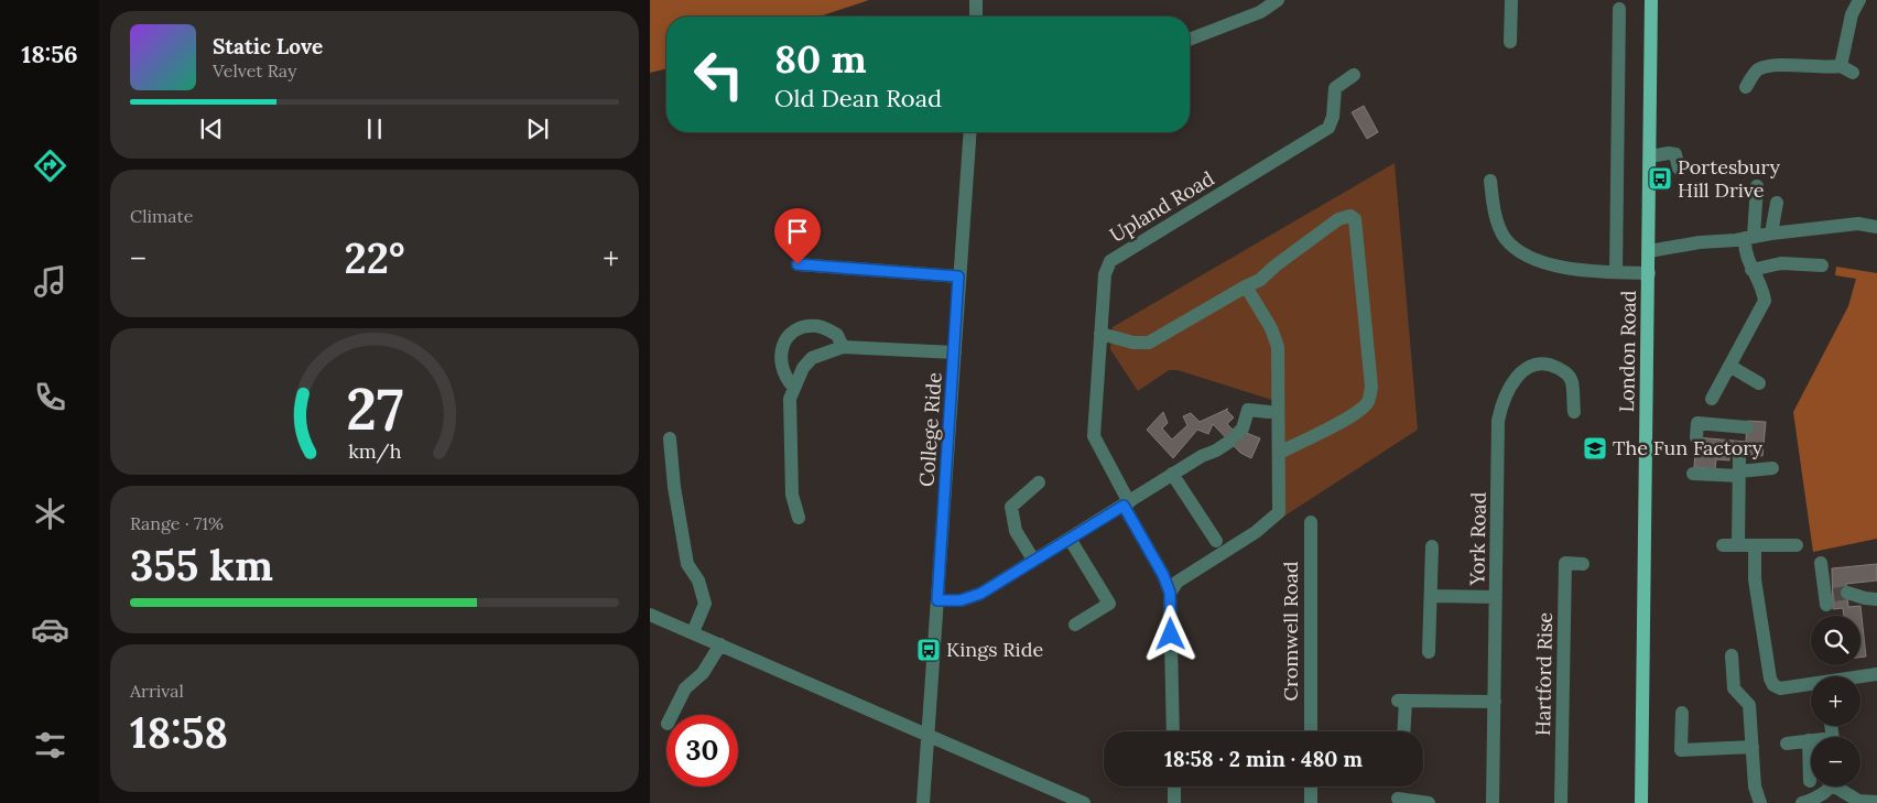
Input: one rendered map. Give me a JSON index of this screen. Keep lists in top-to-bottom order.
{
  "streets": {
    "main road": ["London Road"],
    "street": [
      "Upland Road",
      "College Ride",
      "York Road",
      "Cromwell Road",
      "Hartford Rise"
    ]
  },
  "places": {
    "bus stop": ["Portesbury Hill Drive", "Kings Ride"],
    "school or university": ["The Fun Factory"]
  },
  "page": {
    "tabs": "18:56",
    "turn": ["80 m", "Old Dean Road"],
    "song": ["Static Love", "Velvet Ray"],
    "tile": [
      "Climate",
      ["Range · 71%", "355 km"],
      ["Arrival", "18:58"]
    ],
    "heat": ["−", "22°", "+"],
    "map_buttons": ["+", "−"],
    "limit": "30",
    "trip": "18:58 · 2 min · 480 m",
    "gauge": ["27", "km/h"]
  }
}
